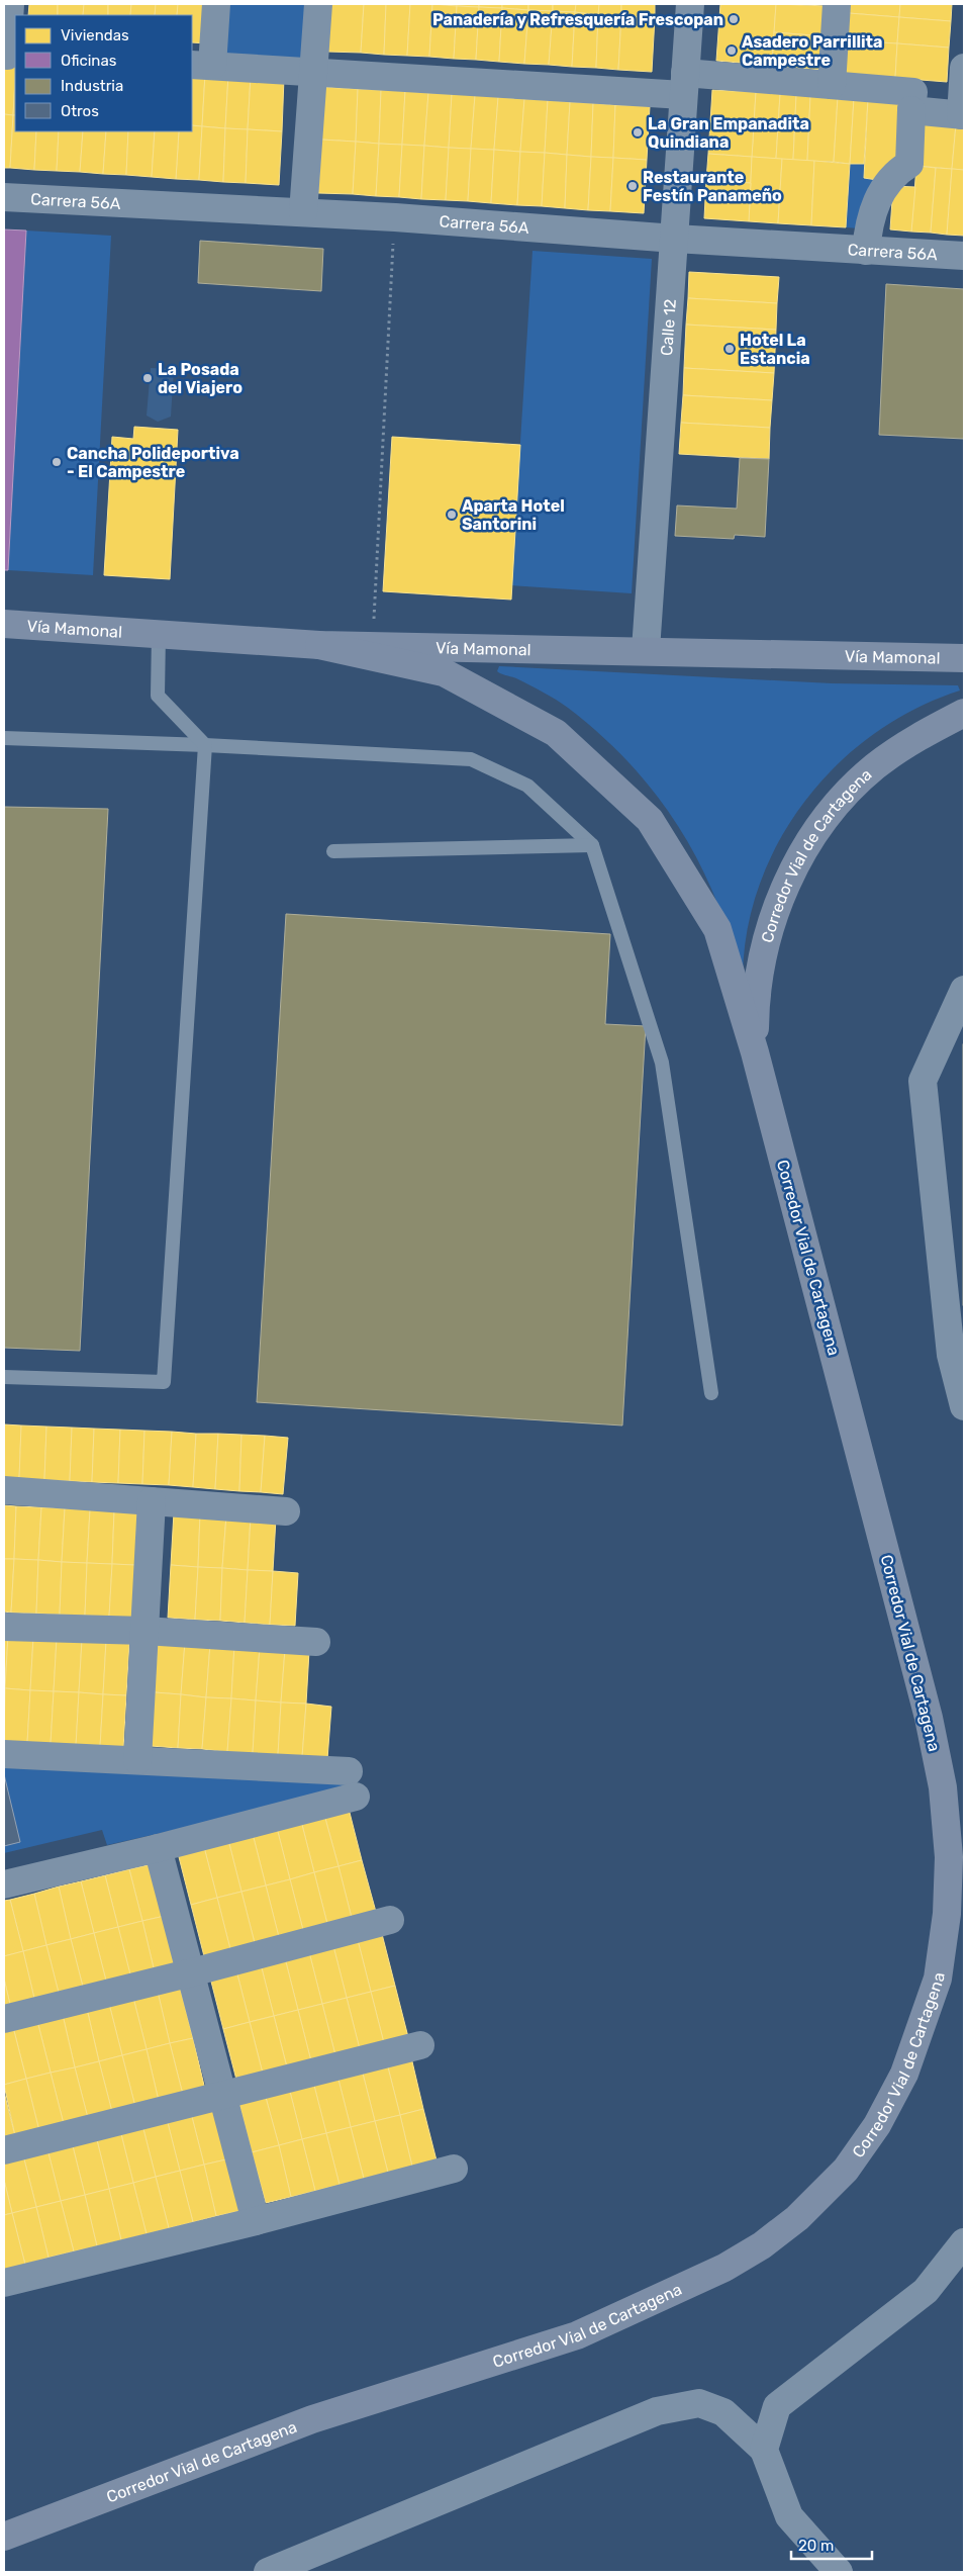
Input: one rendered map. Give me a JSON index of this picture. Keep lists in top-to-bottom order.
{
  "streets": {
    "main road": ["Vía Mamonal", "Corredor Vial de Cartagena"],
    "street": ["Carrera 56A", "Calle 12"]
  },
  "crossings": [
    ["Carrera 56A", "Calle 12"],
    ["Calle 12", "Vía Mamonal"],
    ["Vía Mamonal", "Corredor Vial de Cartagena"]
  ],
  "places": [
    "Panadería y Refresquería Frescopan",
    "Asadero Parrillita Campestre",
    "La Gran Empanadita Quindiana",
    "Restaurante Festín Panameño",
    "Hotel La Estancia",
    "La Posada del Viajero",
    "Cancha Polideportiva - El Campestre",
    "Aparta Hotel Santorini"
  ],
  "legend": [
    "Viviendas",
    "Oficinas",
    "Industria",
    "Otros"
  ],
  "scale_bar": "20 m"
}
